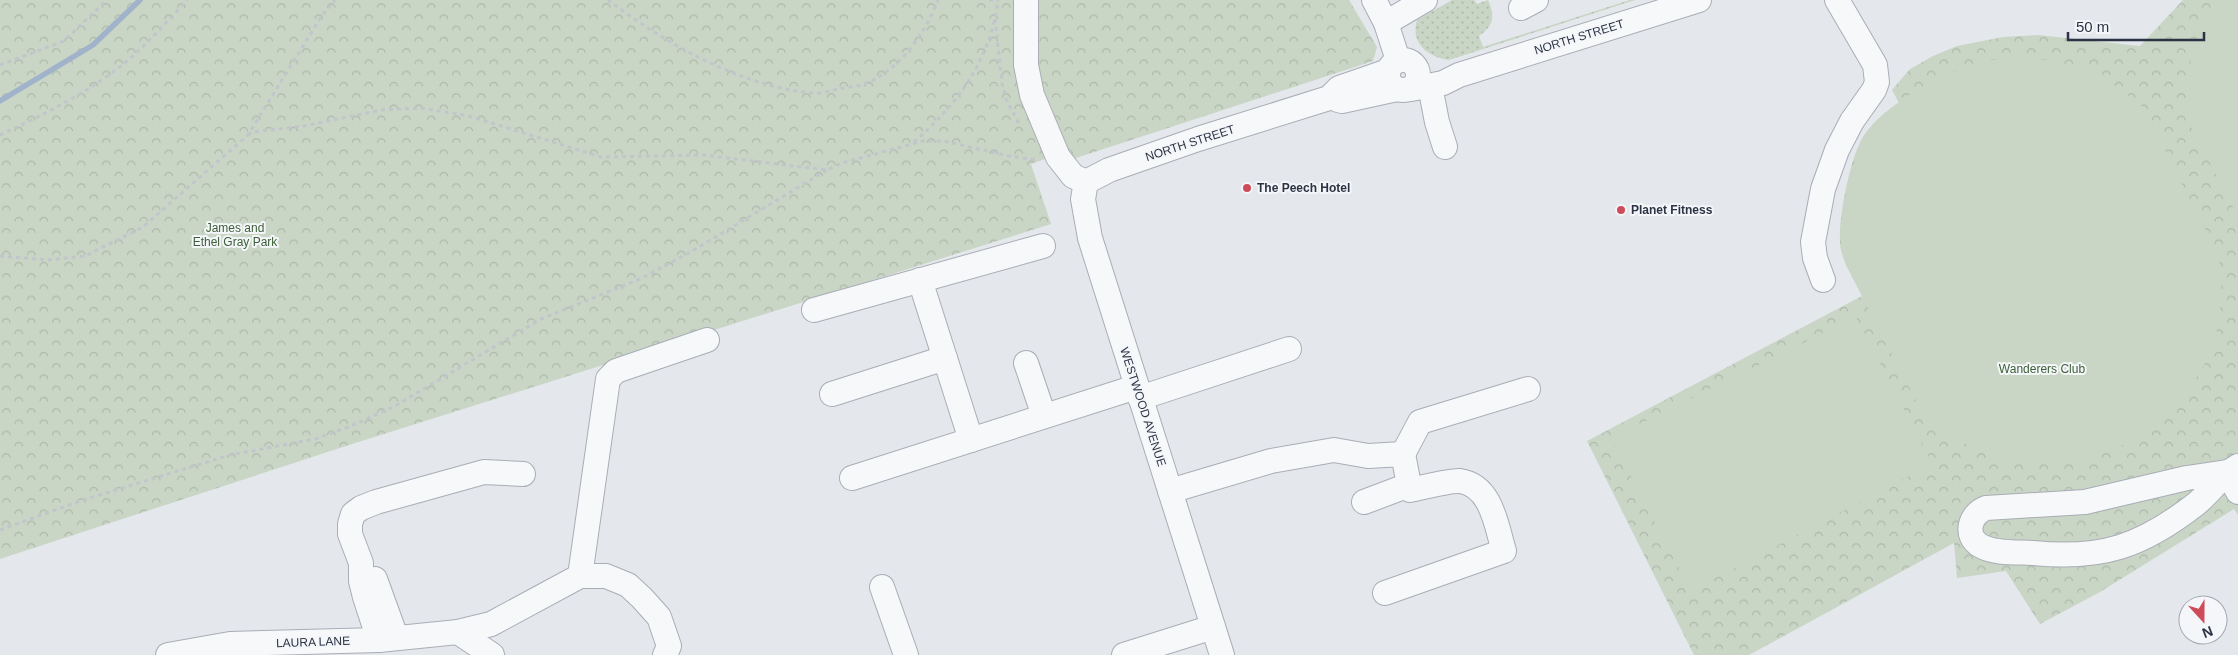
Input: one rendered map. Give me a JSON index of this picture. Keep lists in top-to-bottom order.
{
  "streets": {
    "street": ["NORTH STREET", "WESTWOOD AVENUE", "LAURA LANE"]
  },
  "crossings": [
    ["NORTH STREET", "WESTWOOD AVENUE"]
  ],
  "parks": ["James and Ethel Gray Park", "Wanderers Club"],
  "places": ["The Peech Hotel", "Planet Fitness"],
  "scale_bar": "50 m",
  "north": "bottom"
}
